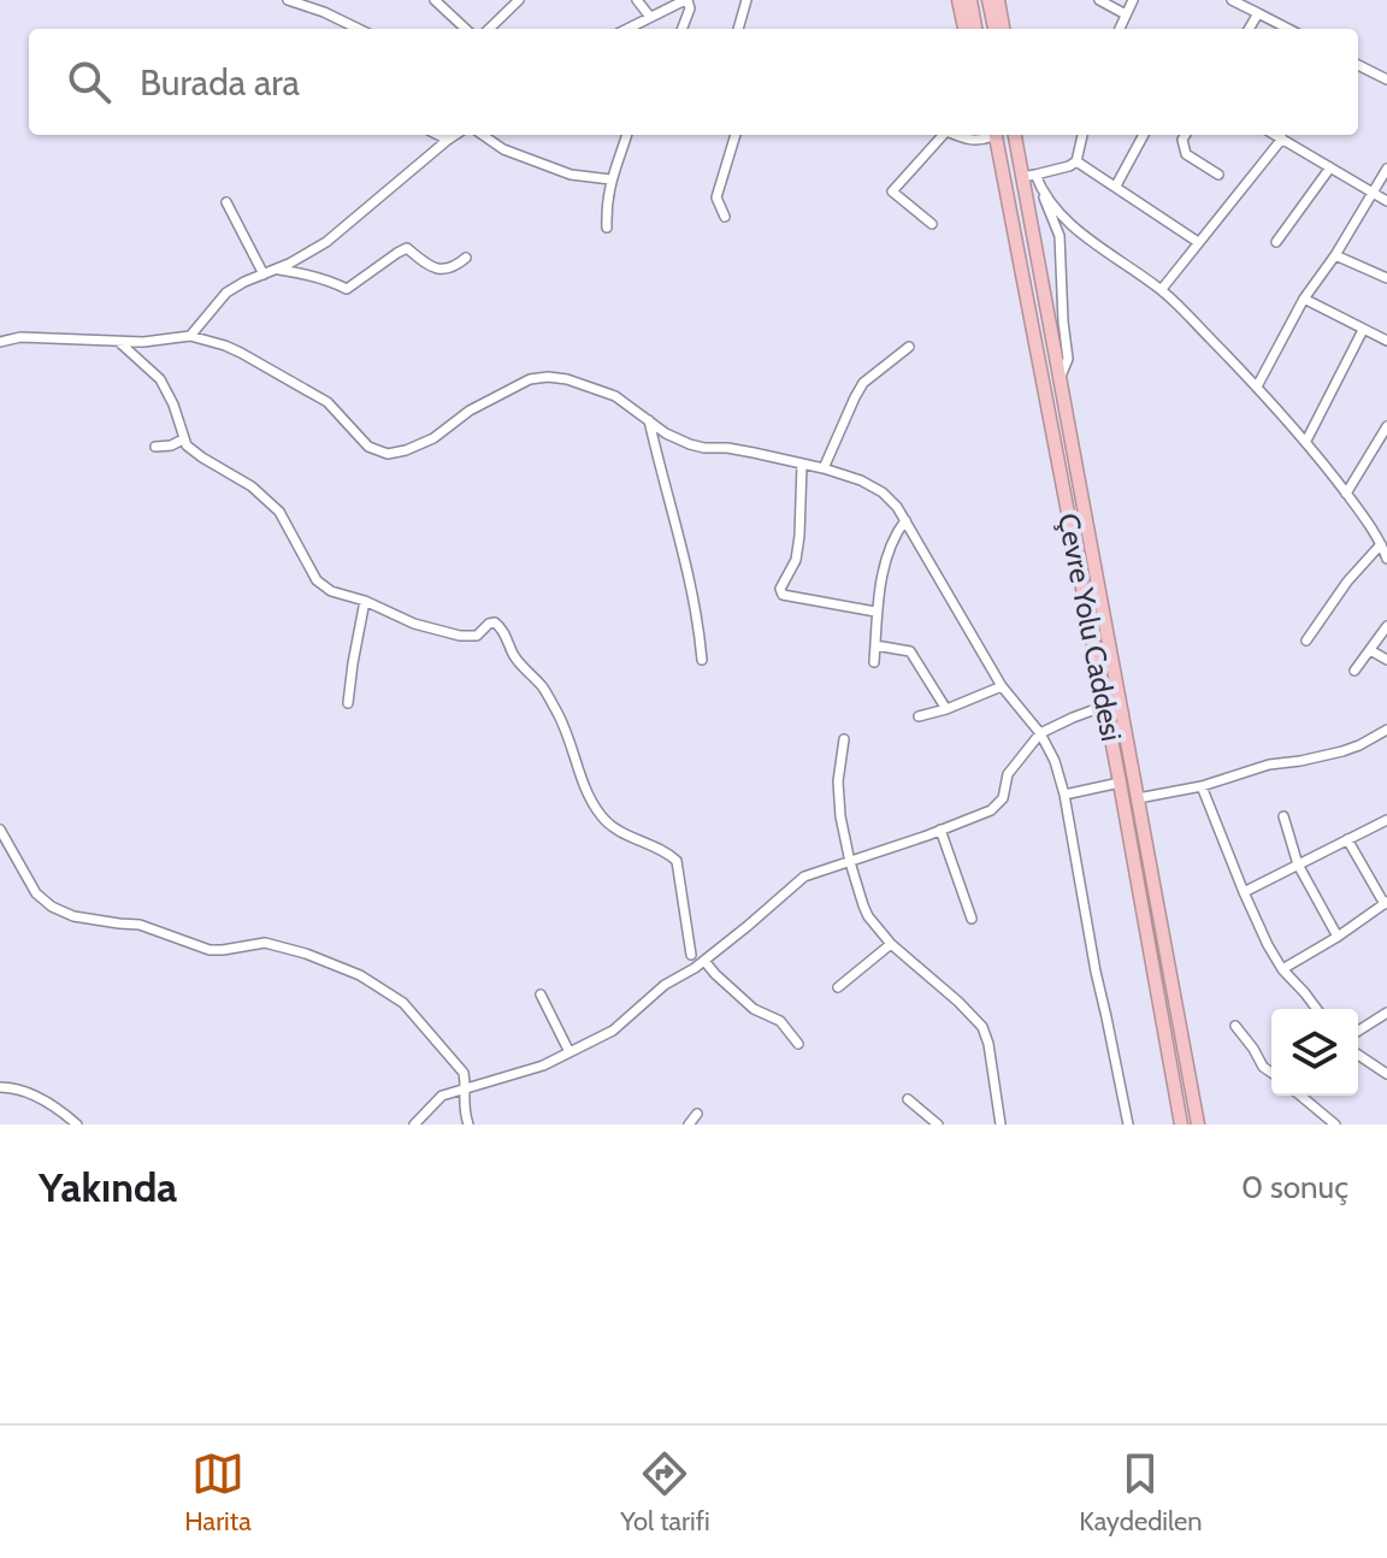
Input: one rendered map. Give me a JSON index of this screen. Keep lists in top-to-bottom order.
{
  "streets": {
    "highway": ["Çevre Yolu Caddesi"]
  },
  "page": {
    "search": "Burada ara",
    "heading": ["Yakında", "0 sonuç"],
    "nav": ["Harita", "Yol tarifi", "Kaydedilen"]
  }
}
